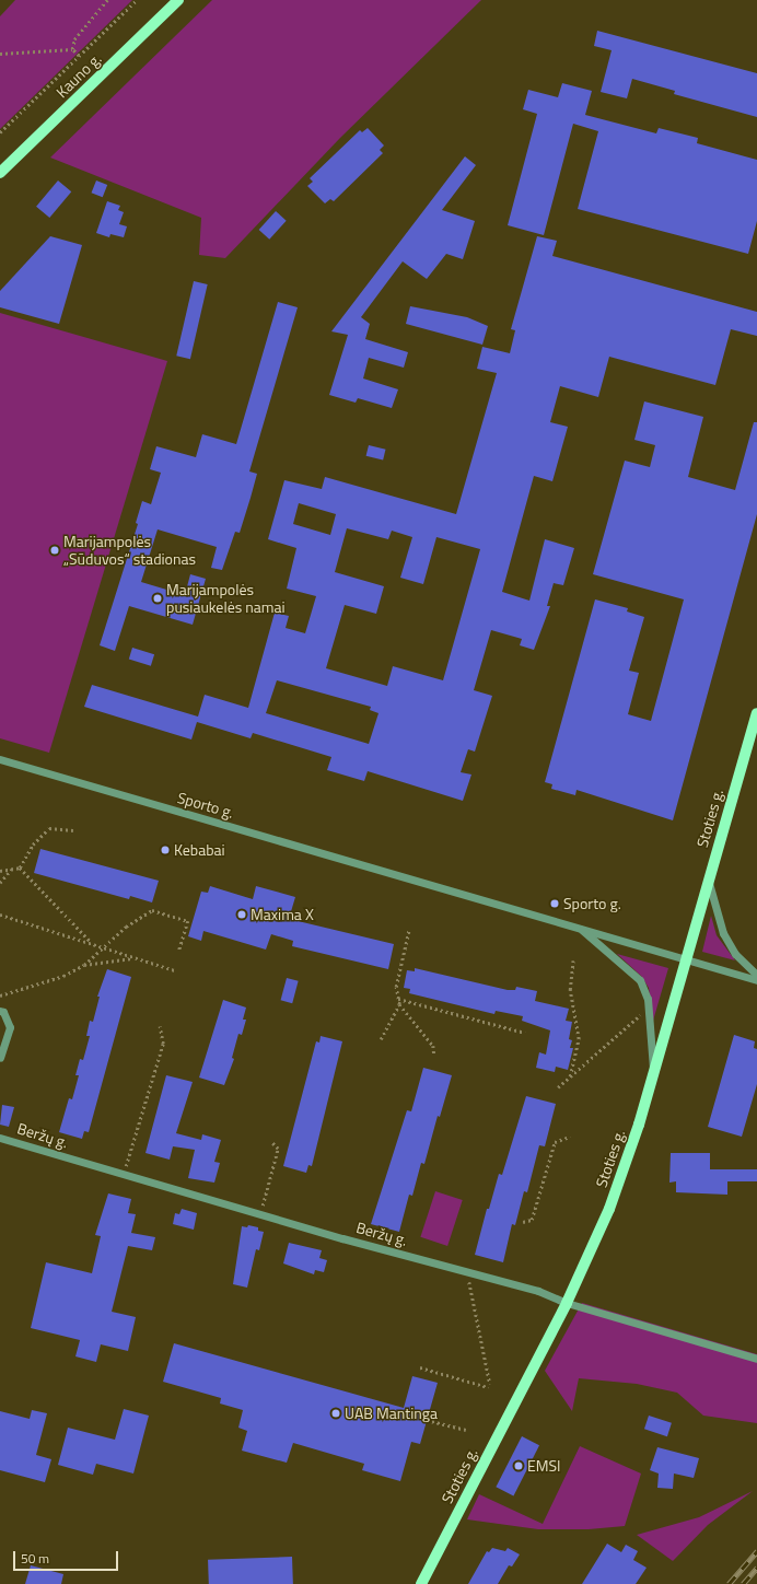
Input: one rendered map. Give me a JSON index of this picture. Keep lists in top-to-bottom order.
{
  "streets": {
    "main road": ["Kauno g.", "Stoties g."],
    "street": ["Sporto g.", "Beržų g."]
  },
  "crossings": [
    ["Sporto g.", "Stoties g."],
    ["Stoties g.", "Beržų g."]
  ],
  "places": [
    "Marijampolės „Sūduvos“ stadionas",
    "Marijampolės pusiaukelės namai",
    "Kebabai",
    "Sporto g.",
    "Maxima X",
    "UAB Mantinga",
    "EMSI"
  ],
  "scale_bar": "50 m"
}
